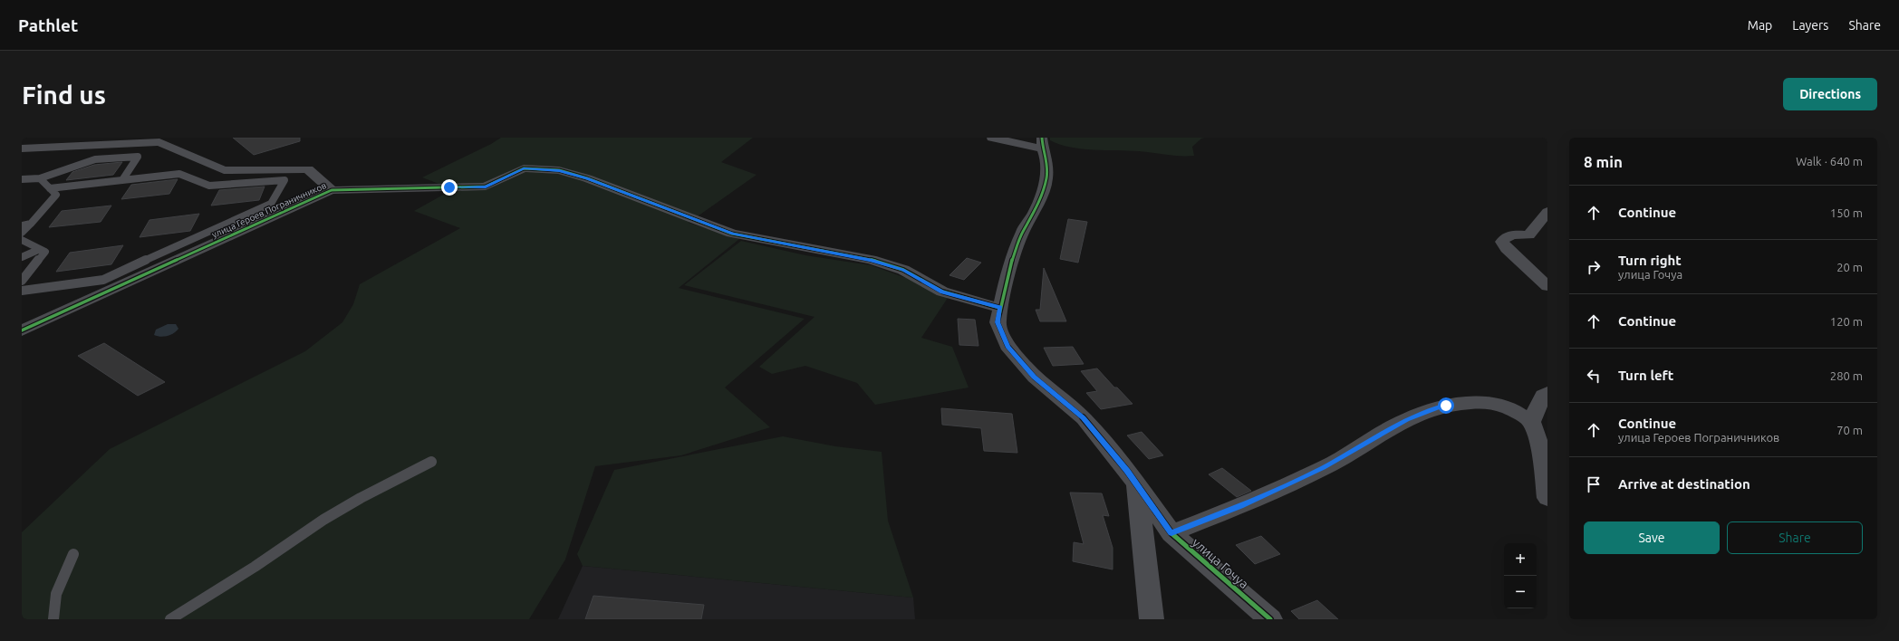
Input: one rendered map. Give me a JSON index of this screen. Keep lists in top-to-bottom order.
{
  "streets": {
    "street": ["улица Героев Пограничников", "улица Гочуа"]
  },
  "crossings": [
    ["улица Героев Пограничников", "улица Гочуа"]
  ],
  "page": {
    "header": "Pathlet",
    "nav": ["Map", "Layers", "Share"],
    "buttons": [
      "Directions",
      ["Save", "Share"]
    ],
    "title": "Find us",
    "heading": ["8 min", "Walk · 640 m"],
    "list": [
      ["Continue", "150 m"],
      ["Turn right", "улица Гочуа", "20 m"],
      ["Continue", "120 m"],
      ["Turn left", "280 m"],
      ["Continue", "улица Героев Пограничников", "70 m"],
      "Arrive at destination"
    ],
    "map_buttons": ["+", "−"]
  }
}
